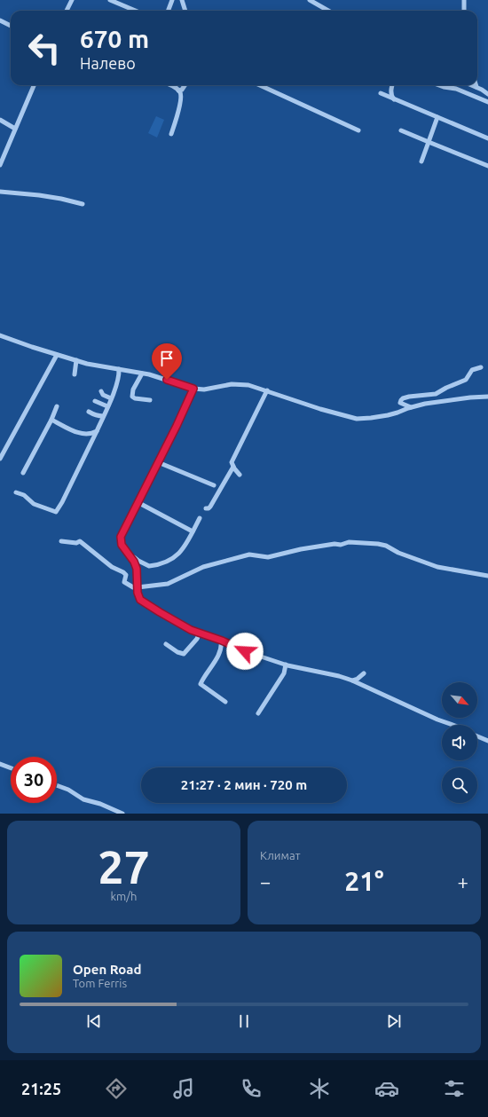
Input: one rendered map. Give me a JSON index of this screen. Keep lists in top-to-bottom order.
{
  "north": "bottom right",
  "page": {
    "turn": ["670 m", "Налево"],
    "limit": "30",
    "trip": "21:27 · 2 мин · 720 m",
    "tile": [
      ["27", "km/h"],
      "Климат"
    ],
    "heat": ["−", "21°", "+"],
    "song": ["Open Road", "Tom Ferris"],
    "tabs": "21:25"
  }
}
